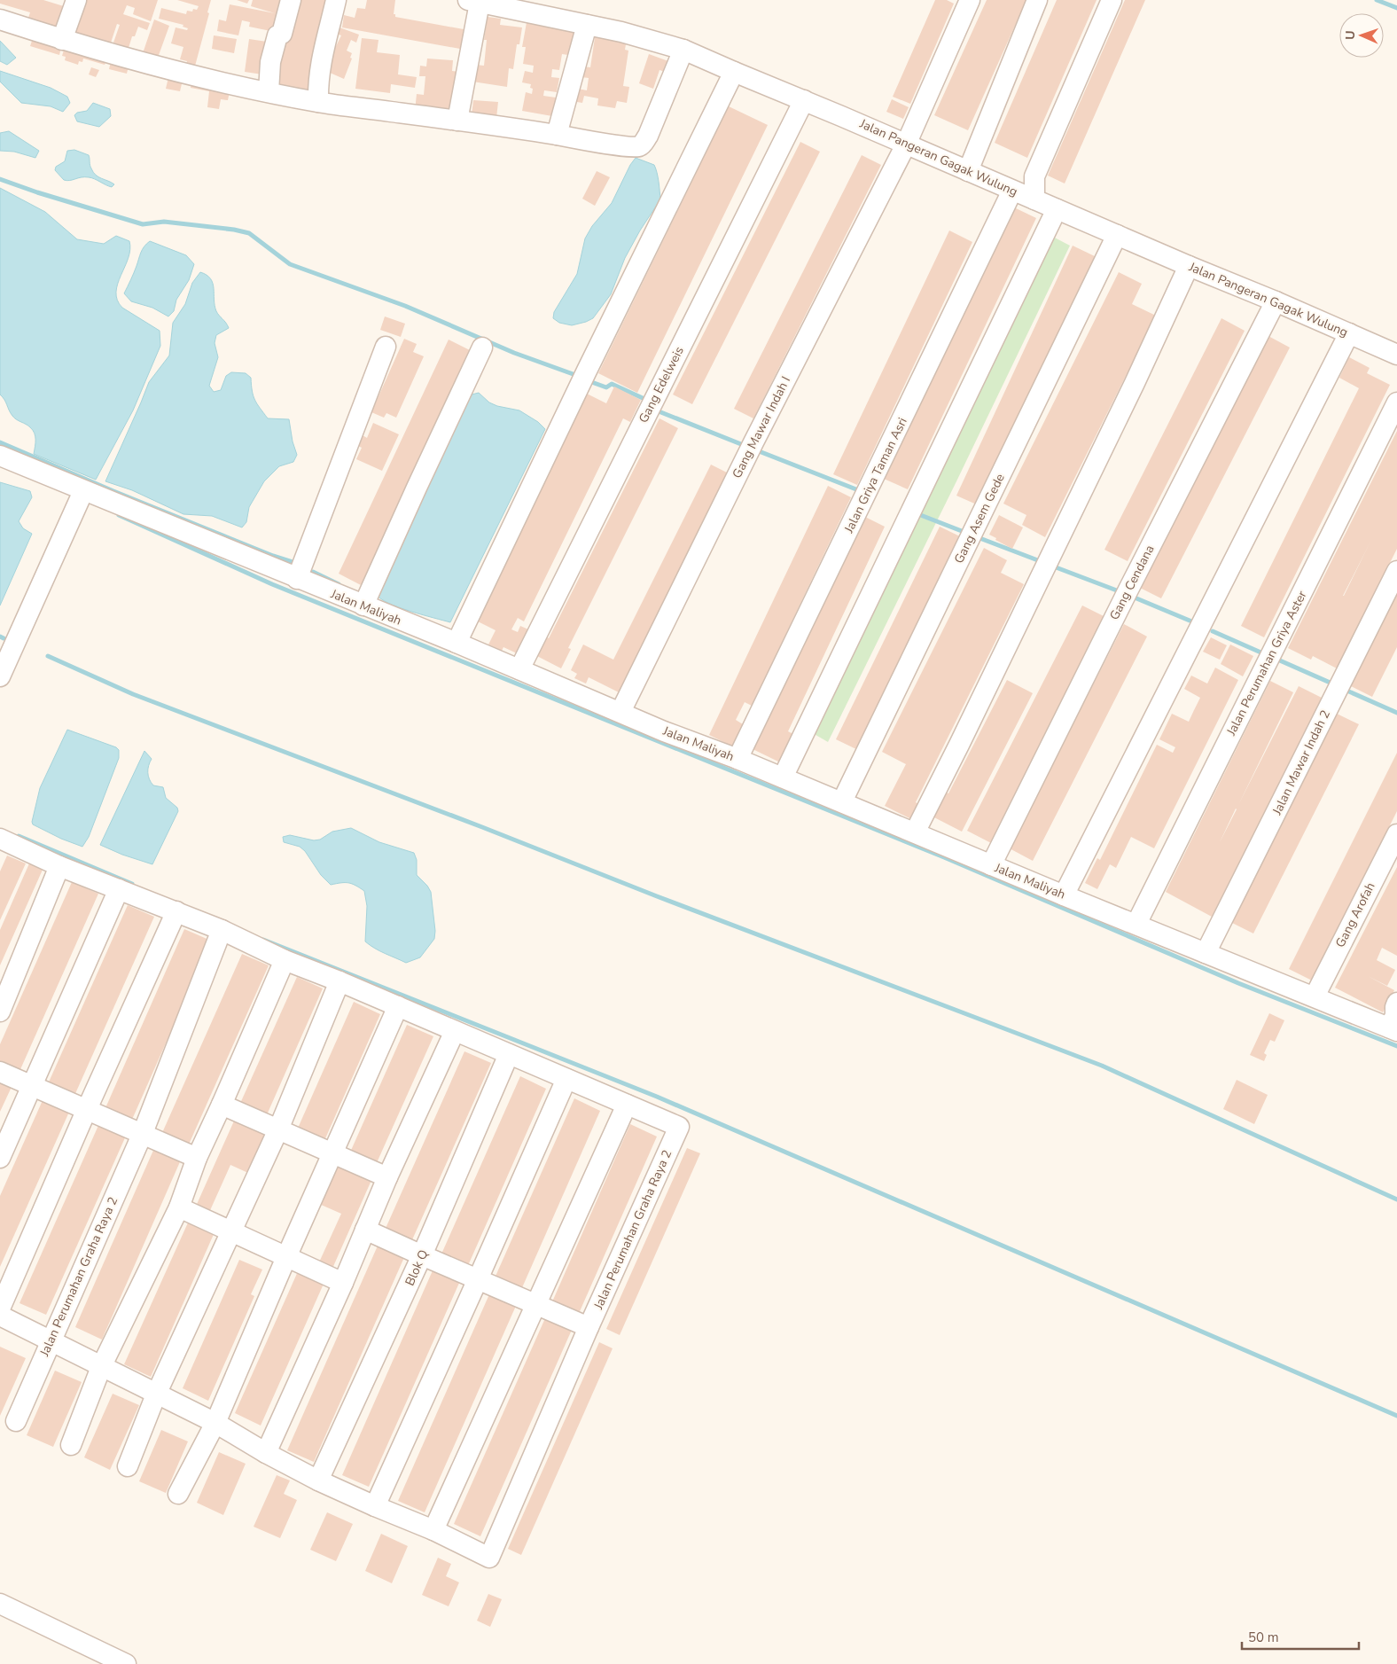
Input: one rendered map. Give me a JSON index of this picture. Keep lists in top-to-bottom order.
{
  "streets": {
    "street": [
      "Jalan Pangeran Gagak Wulung",
      "Gang Edelweis",
      "Gang Mawar Indah I",
      "Jalan Griya Taman Asri",
      "Gang Asem Gede",
      "Gang Cendana",
      "Jalan Maliyah",
      "Jalan Perumahan Griya Aster",
      "Jalan Mawar Indah 2",
      "Gang Arofah",
      "Jalan Perumahan Graha Raya 2",
      "Blok Q"
    ]
  },
  "crossings": [
    ["Jalan Pangeran Gagak Wulung", "Gang Edelweis"],
    ["Jalan Pangeran Gagak Wulung", "Gang Mawar Indah I"],
    ["Jalan Pangeran Gagak Wulung", "Jalan Griya Taman Asri"],
    ["Jalan Pangeran Gagak Wulung", "Gang Asem Gede"],
    ["Jalan Pangeran Gagak Wulung", "Gang Cendana"],
    ["Gang Edelweis", "Jalan Maliyah"],
    ["Gang Mawar Indah I", "Jalan Maliyah"],
    ["Jalan Griya Taman Asri", "Jalan Maliyah"],
    ["Gang Asem Gede", "Jalan Maliyah"],
    ["Gang Cendana", "Jalan Maliyah"],
    ["Jalan Maliyah", "Jalan Perumahan Griya Aster"],
    ["Jalan Maliyah", "Jalan Mawar Indah 2"],
    ["Jalan Maliyah", "Gang Arofah"],
    ["Jalan Perumahan Graha Raya 2", "Blok Q"]
  ],
  "scale_bar": "50 m",
  "north": "left"
}
